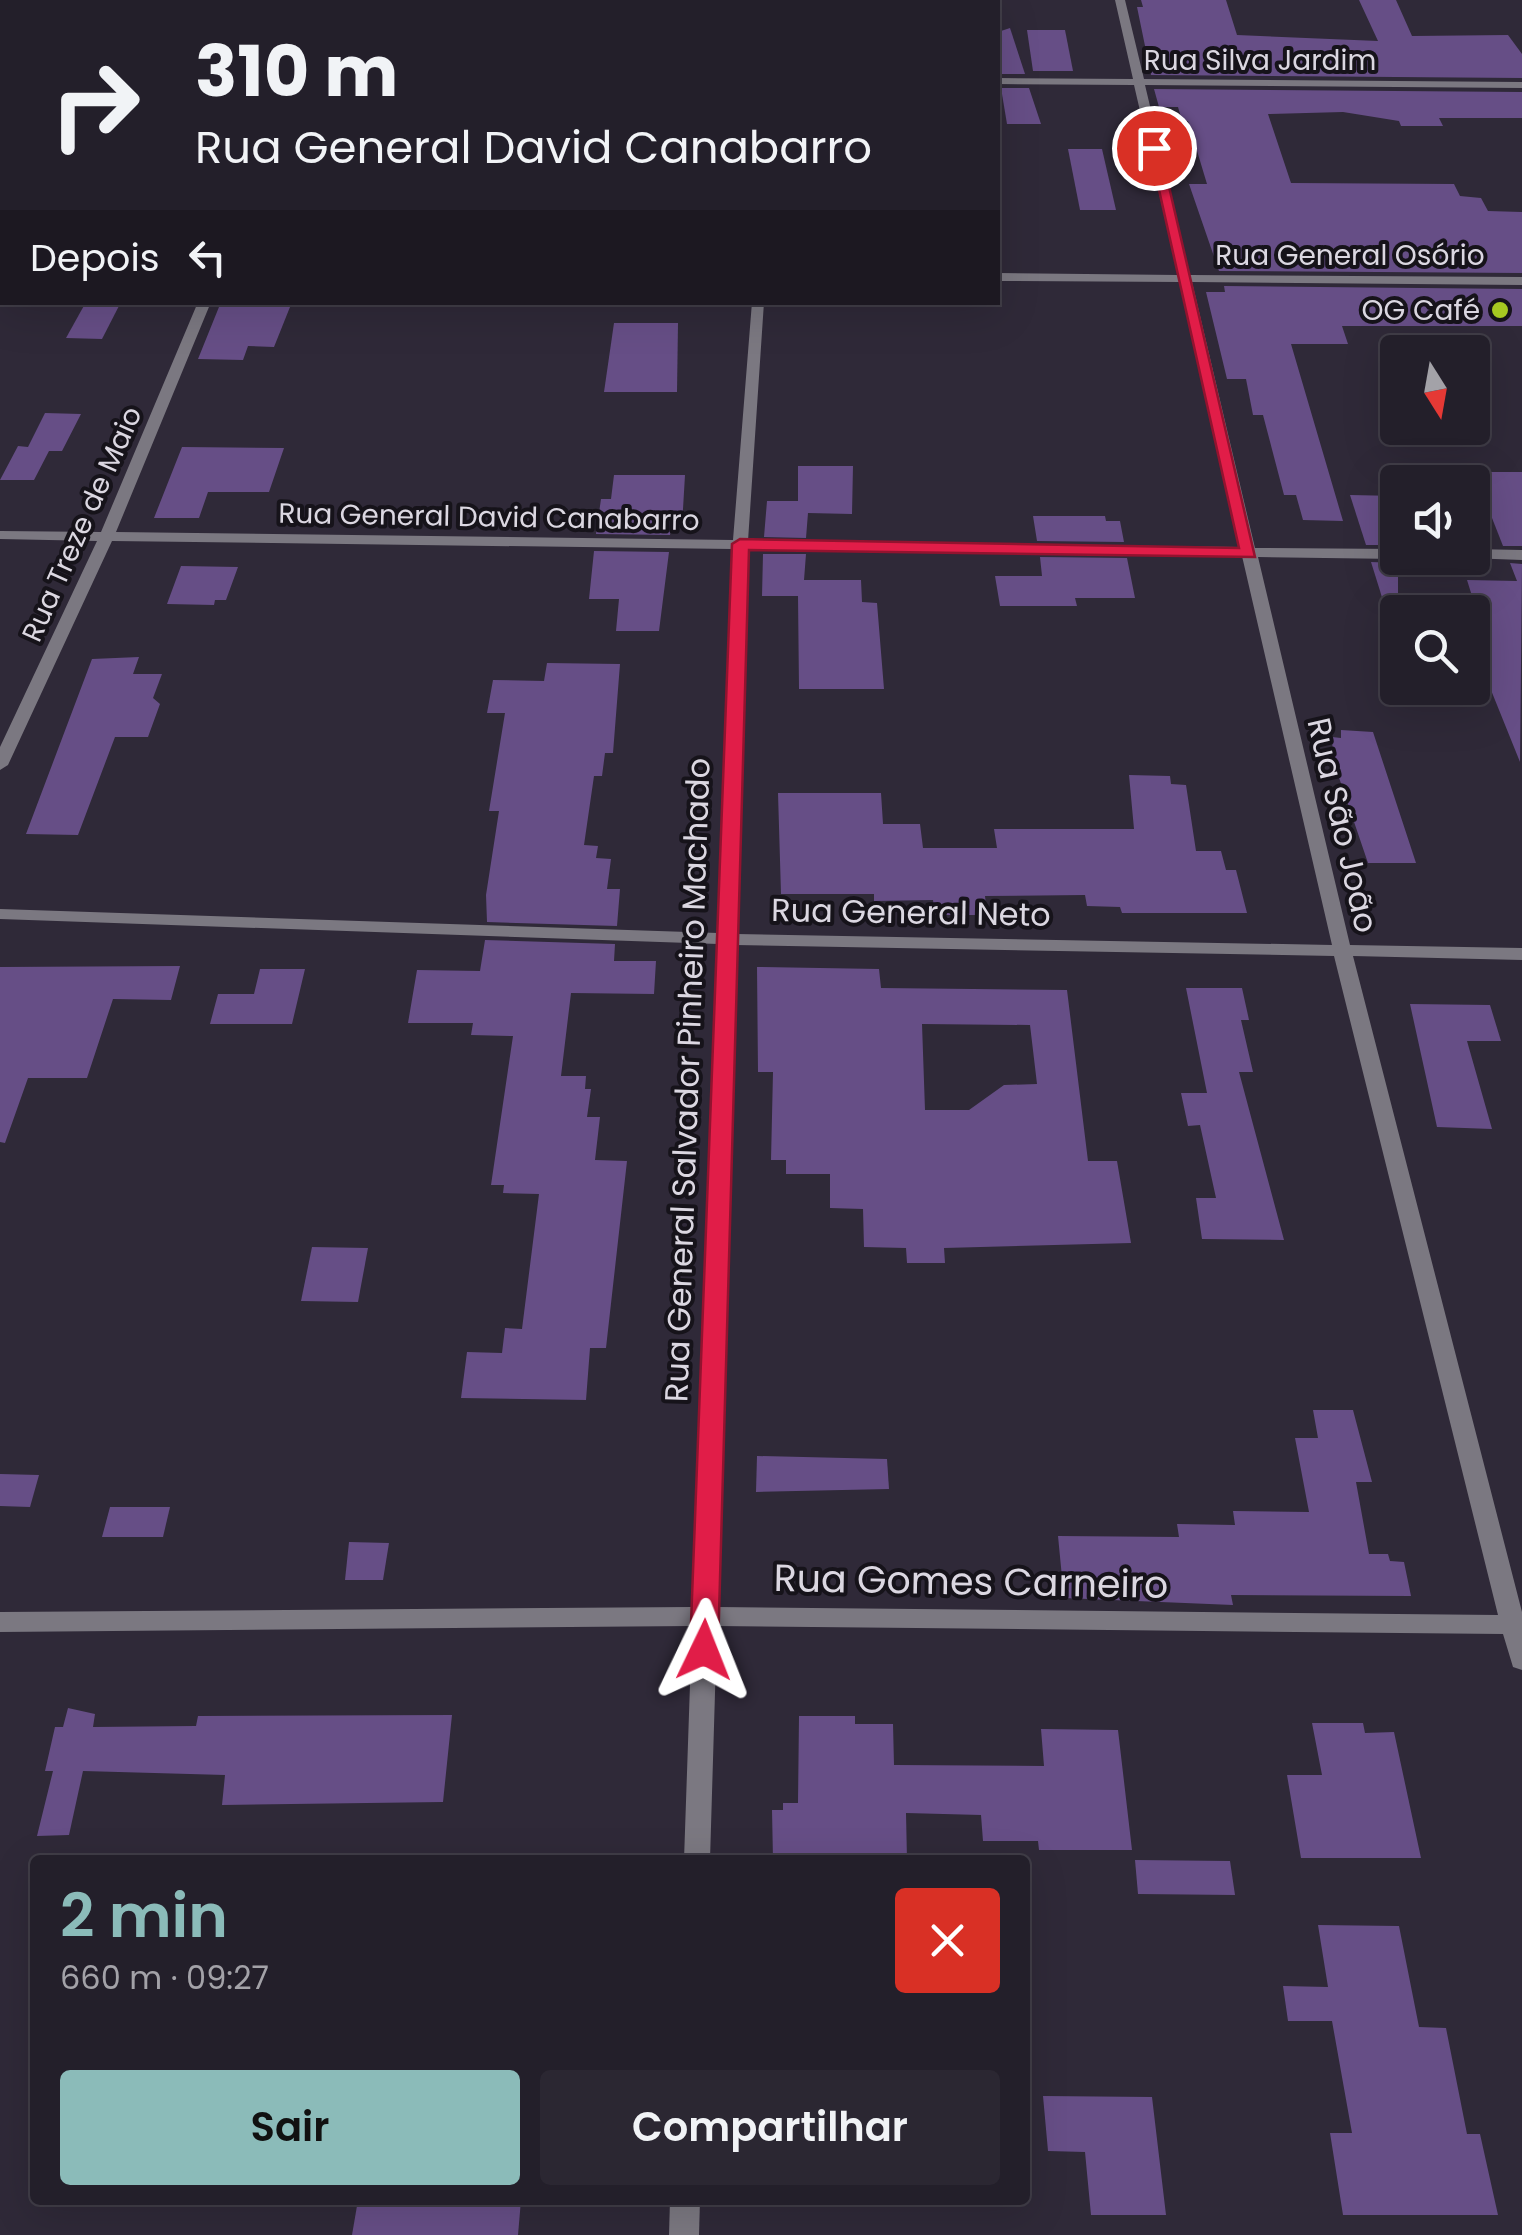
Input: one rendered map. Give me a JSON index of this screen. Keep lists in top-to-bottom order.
{
  "streets": {
    "street": [
      "Rua Silva Jardim",
      "Rua General Osório",
      "Rua General David Canabarro",
      "Rua Treze de Maio",
      "Rua São João",
      "Rua General Neto",
      "Rua General Salvador Pinheiro Machado",
      "Rua Gomes Carneiro"
    ]
  },
  "crossings": [
    ["Rua Silva Jardim", "Rua São João"],
    ["Rua General Osório", "Rua São João"],
    ["Rua General David Canabarro", "Rua Treze de Maio"],
    ["Rua General David Canabarro", "Rua São João"],
    ["Rua General David Canabarro", "Rua General Salvador Pinheiro Machado"],
    ["Rua São João", "Rua General Neto"],
    ["Rua São João", "Rua Gomes Carneiro"],
    ["Rua General Neto", "Rua General Salvador Pinheiro Machado"],
    ["Rua General Salvador Pinheiro Machado", "Rua Gomes Carneiro"]
  ],
  "places": ["OG Café"],
  "north": "bottom",
  "page": {
    "turn": ["310 m", "Rua General David Canabarro"],
    "then": "Depois",
    "heading": ["2 min", "660 m · 09:27"],
    "buttons": ["Sair", "Compartilhar"]
  }
}
